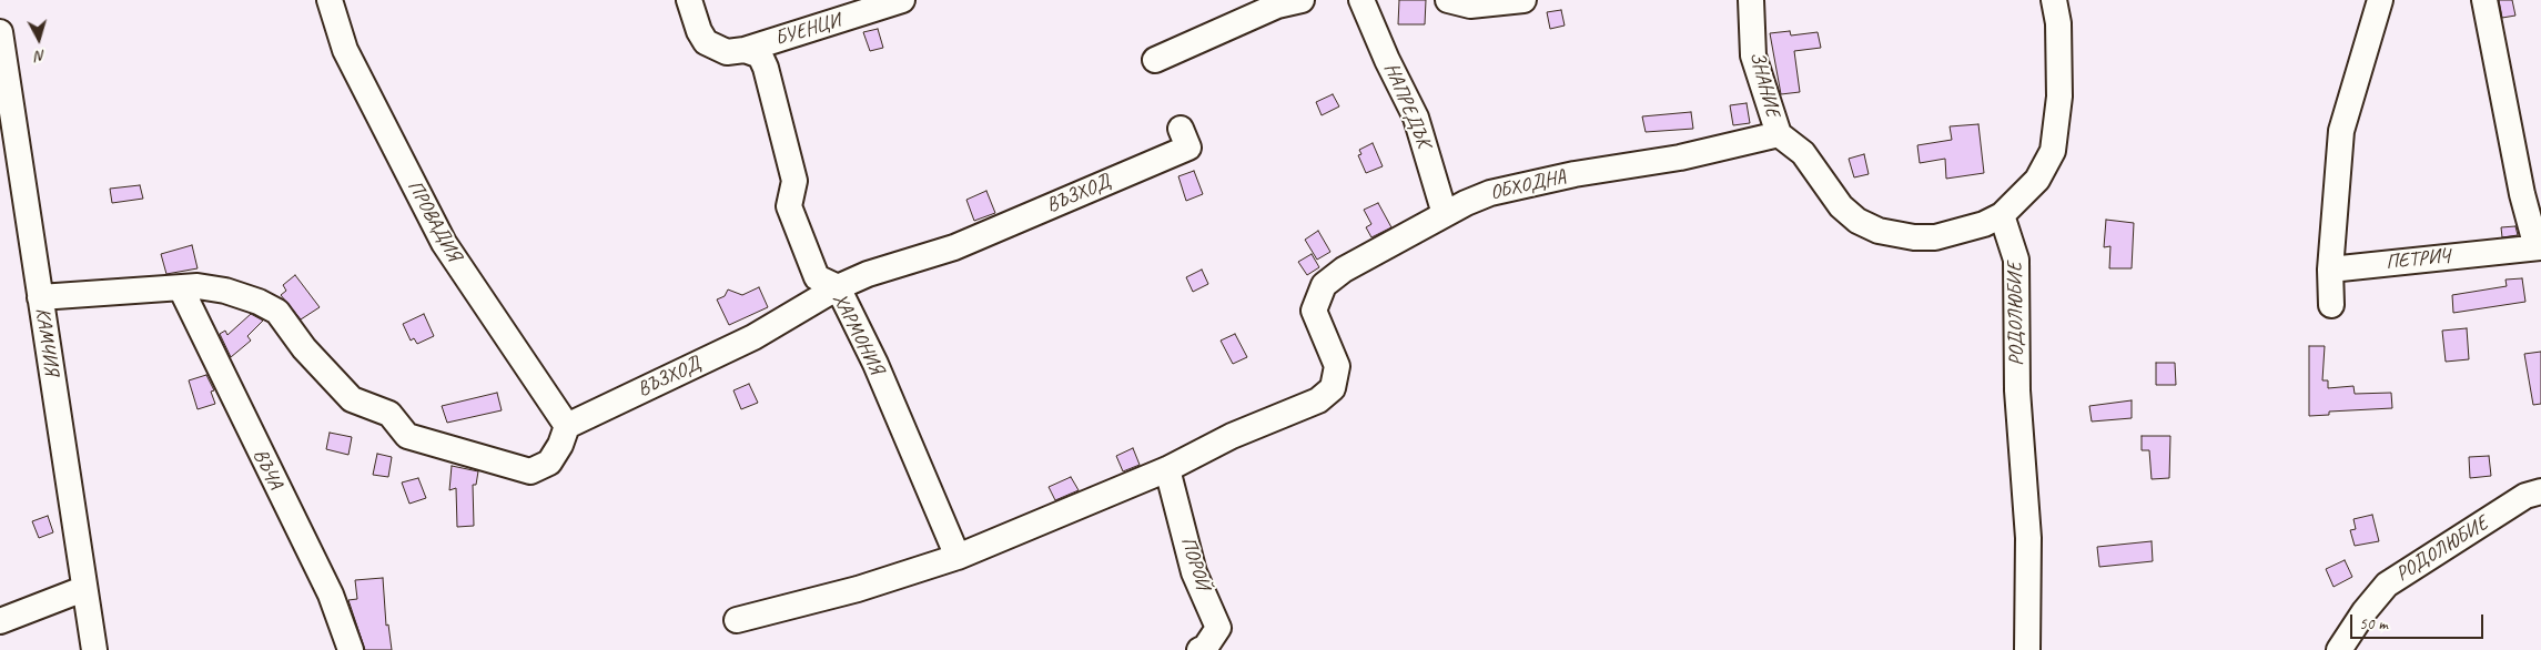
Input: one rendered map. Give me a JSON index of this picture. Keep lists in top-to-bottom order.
{
  "streets": {
    "street": [
      "БУЕНЦИ",
      "ЗНАНИЕ",
      "НАПРЕДЪК",
      "ОБХОДНА",
      "ВЪЗХОД",
      "ПРОВАДИЯ",
      "ПЕТРИЧ",
      "РОДОЛЮБИЕ",
      "ХАРМОНИЯ",
      "КАМЧИЯ",
      "ВЪЧА",
      "ПОРОЙ"
    ]
  },
  "crossings": [
    ["БУЕНЦИ", "ХАРМОНИЯ"],
    ["ЗНАНИЕ", "ОБХОДНА"],
    ["НАПРЕДЪК", "ОБХОДНА"],
    ["ОБХОДНА", "ХАРМОНИЯ"],
    ["ОБХОДНА", "ПОРОЙ"],
    ["ВЪЗХОД", "ПРОВАДИЯ"],
    ["ВЪЗХОД", "ХАРМОНИЯ"]
  ],
  "scale_bar": "50 m",
  "north": "bottom"
}
